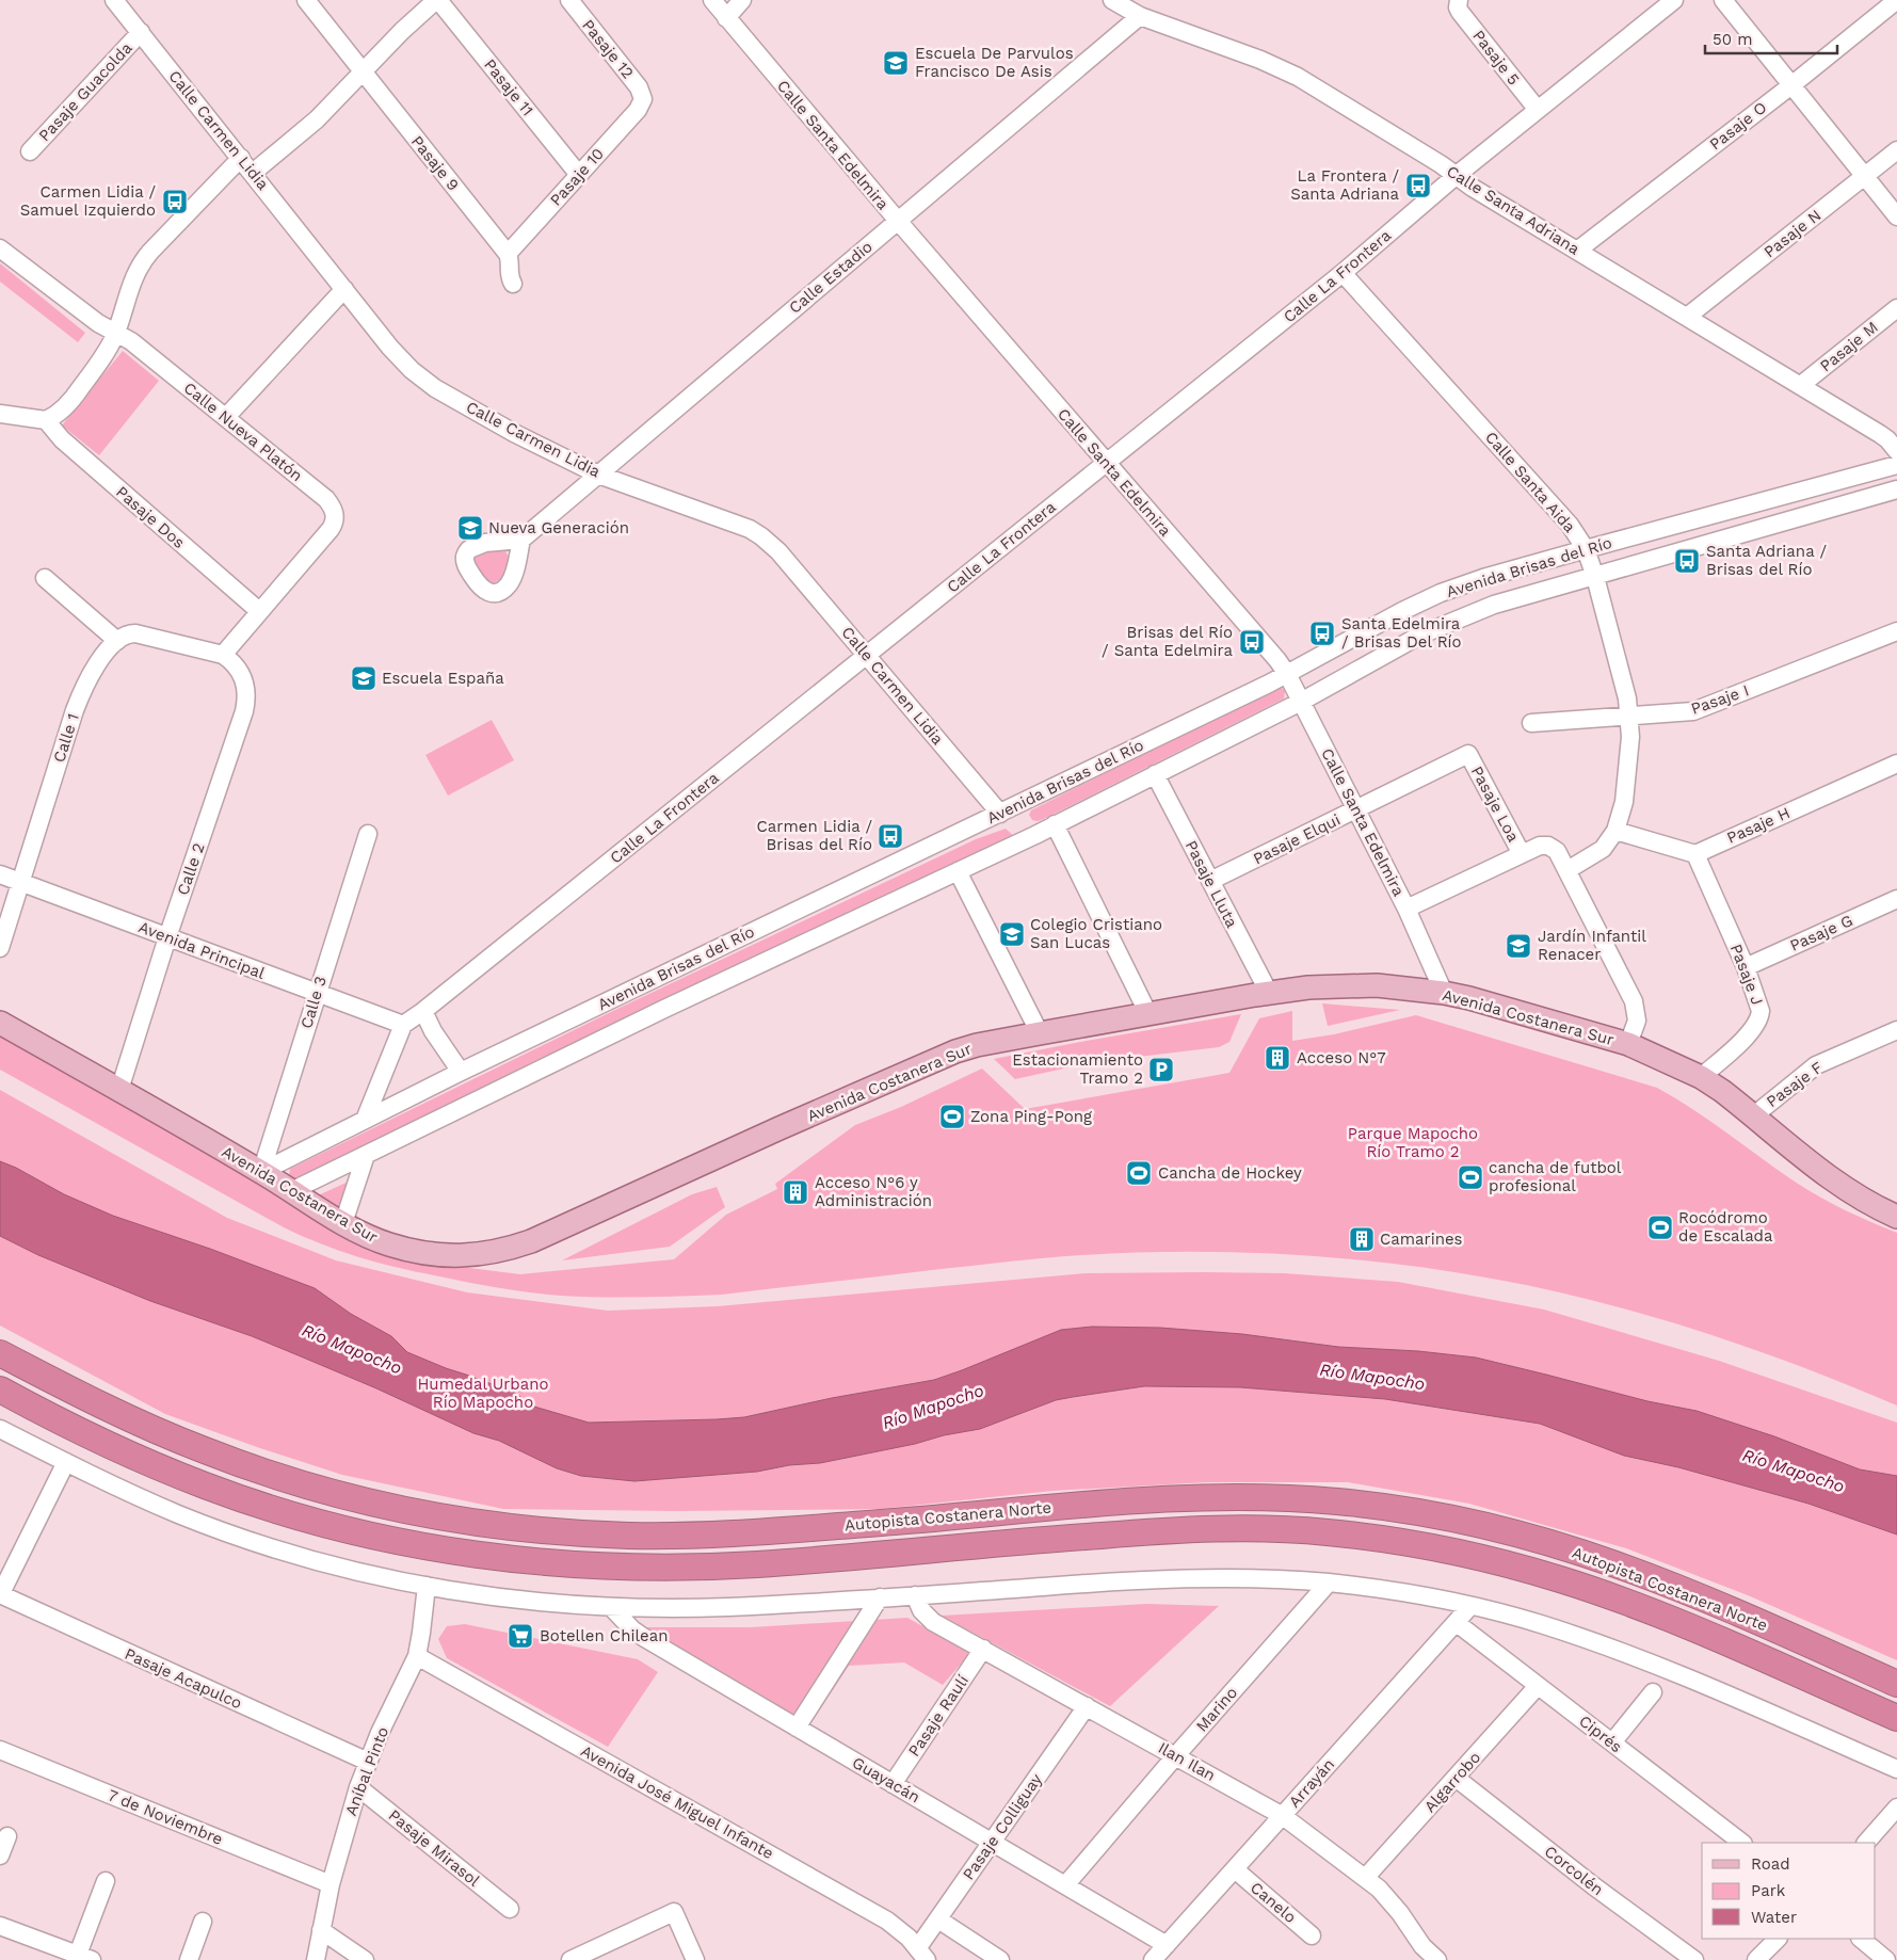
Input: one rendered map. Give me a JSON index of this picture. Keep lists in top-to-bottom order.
{
  "streets": {
    "highway": ["Autopista Costanera Norte"],
    "main road": ["Avenida Costanera Sur"],
    "street": [
      "Pasaje 12",
      "Pasaje 5",
      "Pasaje 11",
      "Pasaje Guacolda",
      "Pasaje O",
      "Calle Carmen Lidia",
      "Calle Santa Edelmira",
      "Pasaje 9",
      "Pasaje 10",
      "Calle Santa Adriana",
      "Pasaje N",
      "Calle La Frontera",
      "Calle Estadio",
      "Pasaje M",
      "Calle Nueva Platón",
      "Calle Santa Aida",
      "Pasaje Dos",
      "Avenida Brisas del Río",
      "Pasaje I",
      "Calle 1",
      "Pasaje Loa",
      "Pasaje H",
      "Pasaje Elqui",
      "Calle 2",
      "Pasaje Lluta",
      "Pasaje G",
      "Avenida Principal",
      "Pasaje J",
      "Calle 3",
      "Pasaje F",
      "Pasaje Acapulco",
      "Marino",
      "Pasaje Raulí",
      "Ciprés",
      "Ilan Ilan",
      "Aníbal Pinto",
      "Guayacán",
      "Algarrobo",
      "Arrayán",
      "Avenida José Miguel Infante",
      "7 de Noviembre",
      "Pasaje Colliguay",
      "Pasaje Mirasol",
      "Corcolén",
      "Canelo"
    ]
  },
  "crossings": [
    ["Pasaje 12", "Pasaje 10"],
    ["Pasaje 5", "Calle La Frontera"],
    ["Pasaje 11", "Pasaje 10"],
    ["Pasaje Guacolda", "Calle Carmen Lidia"],
    ["Pasaje O", "Calle Santa Adriana"],
    ["Calle Carmen Lidia", "Calle La Frontera"],
    ["Calle Carmen Lidia", "Calle Estadio"],
    ["Calle Carmen Lidia", "Avenida Brisas del Río"],
    ["Calle Santa Edelmira", "Calle La Frontera"],
    ["Calle Santa Edelmira", "Calle Estadio"],
    ["Calle Santa Edelmira", "Avenida Brisas del Río"],
    ["Calle Santa Edelmira", "Pasaje Elqui"],
    ["Calle Santa Edelmira", "Avenida Costanera Sur"],
    ["Pasaje 9", "Pasaje 10"],
    ["Calle Santa Adriana", "Pasaje N"],
    ["Calle Santa Adriana", "Calle La Frontera"],
    ["Calle Santa Adriana", "Calle Estadio"],
    ["Calle Santa Adriana", "Pasaje M"],
    ["Calle La Frontera", "Calle Santa Aida"],
    ["Calle La Frontera", "Avenida Principal"],
    ["Calle Nueva Platón", "Pasaje Dos"],
    ["Calle Nueva Platón", "Calle 2"],
    ["Calle Santa Aida", "Avenida Brisas del Río"],
    ["Calle Santa Aida", "Pasaje I"],
    ["Calle Santa Aida", "Pasaje Loa"],
    ["Avenida Brisas del Río", "Pasaje Lluta"],
    ["Avenida Brisas del Río", "Calle 3"],
    ["Avenida Brisas del Río", "Avenida Costanera Sur"],
    ["Calle 1", "Avenida Principal"],
    ["Pasaje Loa", "Pasaje Elqui"],
    ["Pasaje Loa", "Avenida Costanera Sur"],
    ["Pasaje H", "Pasaje J"],
    ["Pasaje Elqui", "Pasaje Lluta"],
    ["Calle 2", "Avenida Principal"],
    ["Calle 2", "Avenida Costanera Sur"],
    ["Pasaje Lluta", "Avenida Costanera Sur"],
    ["Pasaje G", "Pasaje J"],
    ["Avenida Principal", "Calle 3"],
    ["Pasaje J", "Avenida Costanera Sur"],
    ["Calle 3", "Avenida Costanera Sur"],
    ["Avenida Costanera Sur", "Pasaje F"],
    ["Pasaje Acapulco", "Aníbal Pinto"],
    ["Marino", "Ilan Ilan"],
    ["Marino", "Guayacán"],
    ["Pasaje Raulí", "Ilan Ilan"],
    ["Pasaje Raulí", "Guayacán"],
    ["Ciprés", "Algarrobo"],
    ["Ciprés", "Arrayán"],
    ["Ilan Ilan", "Algarrobo"],
    ["Ilan Ilan", "Arrayán"],
    ["Ilan Ilan", "Pasaje Colliguay"],
    ["Aníbal Pinto", "Avenida José Miguel Infante"],
    ["Aníbal Pinto", "7 de Noviembre"],
    ["Aníbal Pinto", "Pasaje Mirasol"],
    ["Guayacán", "Arrayán"],
    ["Guayacán", "Pasaje Colliguay"],
    ["Algarrobo", "Corcolén"],
    ["Arrayán", "Canelo"],
    ["Avenida José Miguel Infante", "Pasaje Colliguay"]
  ],
  "water": ["Río Mapocho"],
  "parks": ["Parque Mapocho Río Tramo 2", "Humedal Urbano Río Mapocho"],
  "places": {
    "school or university": [
      "Escuela De Parvulos Francisco De Asis",
      "Nueva Generación",
      "Escuela España",
      "Colegio Cristiano San Lucas",
      "Jardín Infantil Renacer"
    ],
    "bus stop": [
      "La Frontera / Santa Adriana",
      "Carmen Lidia / Samuel Izquierdo",
      "Santa Adriana / Brisas del Río",
      "Santa Edelmira / Brisas Del Río",
      "Brisas del Río / Santa Edelmira",
      "Carmen Lidia / Brisas del Río"
    ],
    "building": ["Acceso N°7", "Acceso N°6 y Administración", "Camarines"],
    "parking": ["Estacionamiento Tramo 2"],
    "sports": [
      "Zona Ping-Pong",
      "Cancha de Hockey",
      "cancha de futbol profesional",
      "Rocódromo de Escalada"
    ],
    "supermarket": ["Botellen Chilean"]
  },
  "legend": ["Road", "Park", "Water"],
  "scale_bar": "50 m"
}
